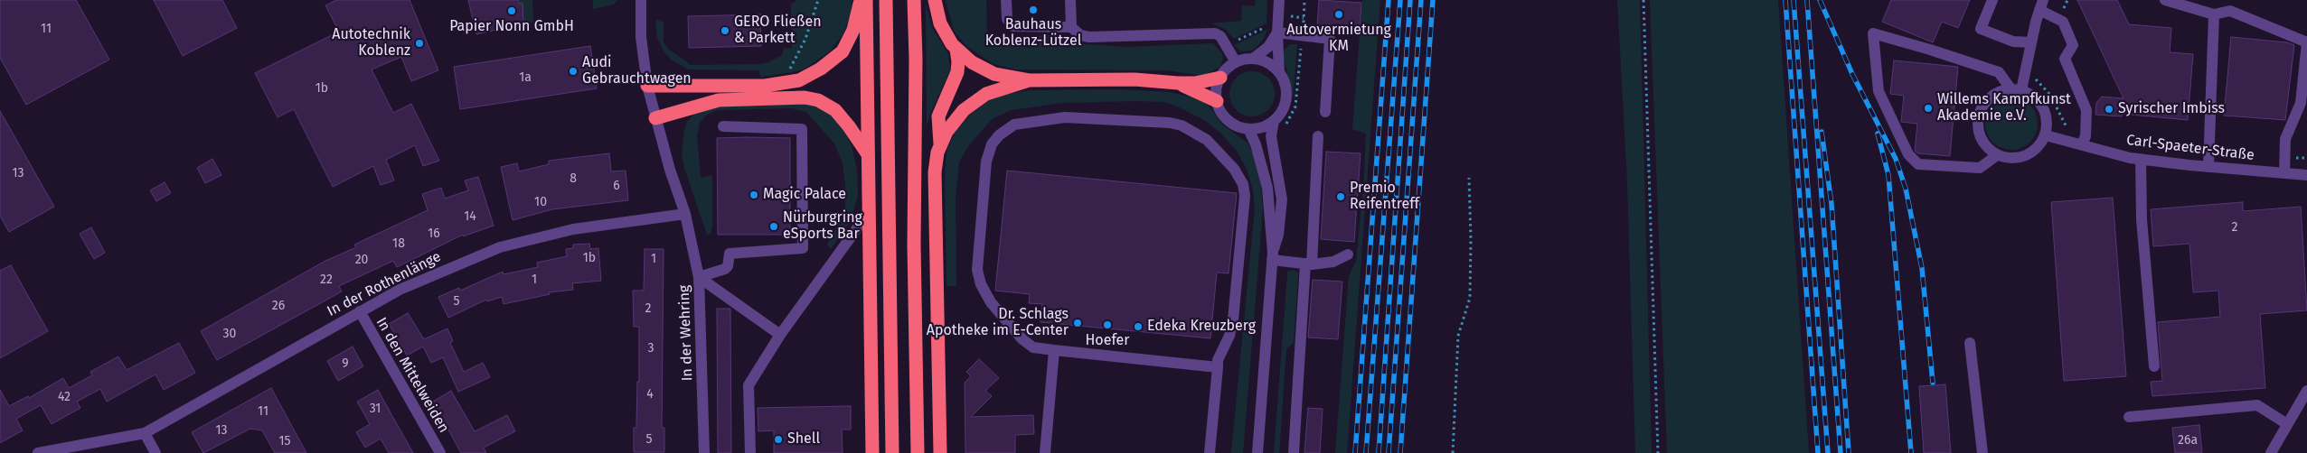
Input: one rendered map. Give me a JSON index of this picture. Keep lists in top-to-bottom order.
{
  "streets": {
    "street": [
      "Carl-Spaeter-Straße",
      "In der Rothenlänge",
      "In der Wehring",
      "In den Mittelweiden"
    ]
  },
  "crossings": [
    ["In der Rothenlänge", "In der Wehring"],
    ["In der Rothenlänge", "In den Mittelweiden"]
  ],
  "places": [
    "Bauhaus Koblenz-Lützel",
    "Papier Nonn GmbH",
    "Autovermietung KM",
    "GERO Fließen & Parkett",
    "Autotechnik Koblenz",
    "Audi Gebrauchtwagen",
    "Willems Kampfkunst Akademie e.V.",
    "Syrischer Imbiss",
    "Magic Palace",
    "Premio Reifentreff",
    "Nürburgring eSports Bar",
    "Dr. Schlags Apotheke im E-Center",
    "Hoefer",
    "Edeka Kreuzberg",
    "Shell"
  ],
  "house_numbers": [
    "11",
    "1a",
    "1b",
    "13",
    "8",
    "6",
    "10",
    "14",
    "2",
    "16",
    "18",
    "1b",
    "1",
    "20",
    "22",
    "1",
    "5",
    "26",
    "2",
    "30",
    "3",
    "9",
    "4",
    "42",
    "31",
    "11",
    "13",
    "5",
    "26a",
    "15"
  ]
}
